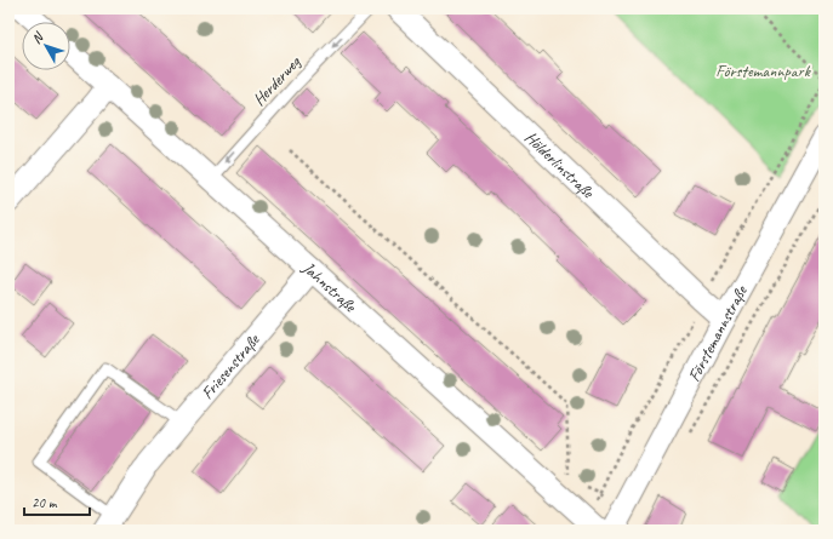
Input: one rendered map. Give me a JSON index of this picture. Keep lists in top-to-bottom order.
{
  "streets": {
    "street": [
      "Hölderlinstraße",
      "Jahnstraße",
      "Förstemannstraße",
      "Friesenstraße"
    ],
    "lane": ["Herderweg"]
  },
  "crossings": [
    ["Herderweg", "Jahnstraße"],
    ["Hölderlinstraße", "Förstemannstraße"],
    ["Jahnstraße", "Friesenstraße"]
  ],
  "one_way": ["Herderweg"],
  "parks": ["Förstemannpark"],
  "scale_bar": "20 m",
  "north": "top left"
}
